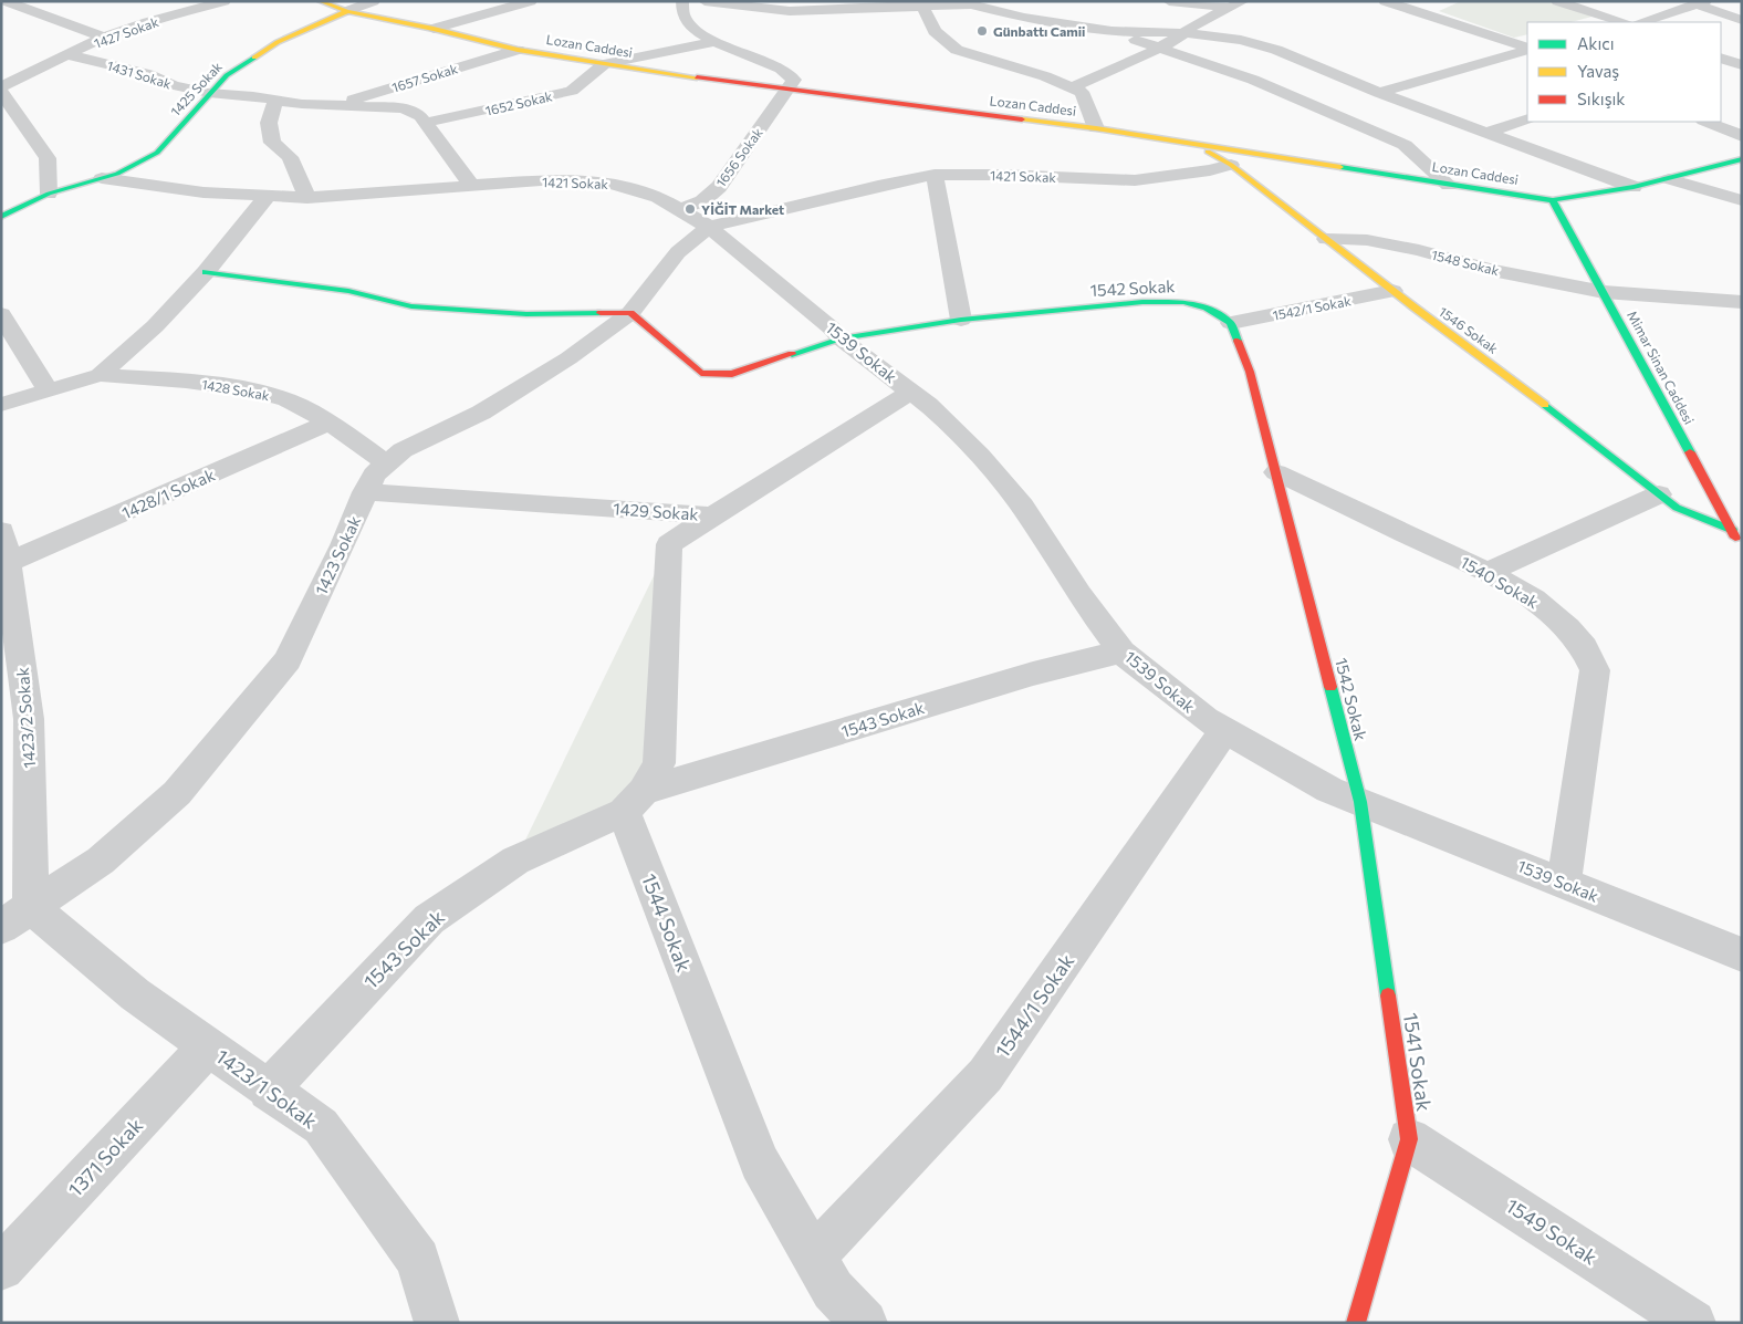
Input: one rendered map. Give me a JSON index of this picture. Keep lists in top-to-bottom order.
{
  "streets": {
    "street": [
      "1427 Sokak",
      "Lozan Caddesi",
      "1431 Sokak",
      "1657 Sokak",
      "1425 Sokak",
      "1652 Sokak",
      "1656 Sokak",
      "1421 Sokak",
      "1548 Sokak",
      "1542 Sokak",
      "1542/1 Sokak",
      "1546 Sokak",
      "1539 Sokak",
      "Mimar Sinan Caddesi",
      "1428 Sokak",
      "1428/1 Sokak",
      "1429 Sokak",
      "1423 Sokak",
      "1540 Sokak",
      "1423/2 Sokak",
      "1543 Sokak",
      "1544 Sokak",
      "1544/1 Sokak",
      "1541 Sokak",
      "1423/1 Sokak",
      "1371 Sokak",
      "1549 Sokak"
    ]
  },
  "crossings": [
    ["1427 Sokak", "1431 Sokak"],
    ["Lozan Caddesi", "1657 Sokak"],
    ["Lozan Caddesi", "1425 Sokak"],
    ["Lozan Caddesi", "1652 Sokak"],
    ["Lozan Caddesi", "1656 Sokak"],
    ["Lozan Caddesi", "1546 Sokak"],
    ["Lozan Caddesi", "Mimar Sinan Caddesi"],
    ["1431 Sokak", "1657 Sokak"],
    ["1431 Sokak", "1425 Sokak"],
    ["1657 Sokak", "1652 Sokak"],
    ["1657 Sokak", "1421 Sokak"],
    ["1425 Sokak", "1421 Sokak"],
    ["1656 Sokak", "1421 Sokak"],
    ["1421 Sokak", "1546 Sokak"],
    ["1421 Sokak", "1539 Sokak"],
    ["1421 Sokak", "1423 Sokak"],
    ["1548 Sokak", "1546 Sokak"],
    ["1548 Sokak", "Mimar Sinan Caddesi"],
    ["1542 Sokak", "1542/1 Sokak"],
    ["1542 Sokak", "1539 Sokak"],
    ["1542 Sokak", "1423 Sokak"],
    ["1542 Sokak", "1540 Sokak"],
    ["1542 Sokak", "1541 Sokak"],
    ["1542/1 Sokak", "1546 Sokak"],
    ["1546 Sokak", "Mimar Sinan Caddesi"],
    ["1539 Sokak", "1429 Sokak"],
    ["1539 Sokak", "1423 Sokak"],
    ["1539 Sokak", "1540 Sokak"],
    ["1539 Sokak", "1543 Sokak"],
    ["1539 Sokak", "1544/1 Sokak"],
    ["1539 Sokak", "1541 Sokak"],
    ["1428 Sokak", "1428/1 Sokak"],
    ["1428 Sokak", "1423 Sokak"],
    ["1428/1 Sokak", "1423/2 Sokak"],
    ["1429 Sokak", "1423 Sokak"],
    ["1423 Sokak", "1423/2 Sokak"],
    ["1423 Sokak", "1423/1 Sokak"],
    ["1423/2 Sokak", "1423/1 Sokak"],
    ["1543 Sokak", "1544 Sokak"],
    ["1543 Sokak", "1423/1 Sokak"],
    ["1544 Sokak", "1544/1 Sokak"],
    ["1541 Sokak", "1549 Sokak"],
    ["1423/1 Sokak", "1371 Sokak"]
  ],
  "places": ["Günbattı Camii", "YİĞİT Market"],
  "legend": ["Akıcı", "Yavaş", "Sıkışık"]
}
